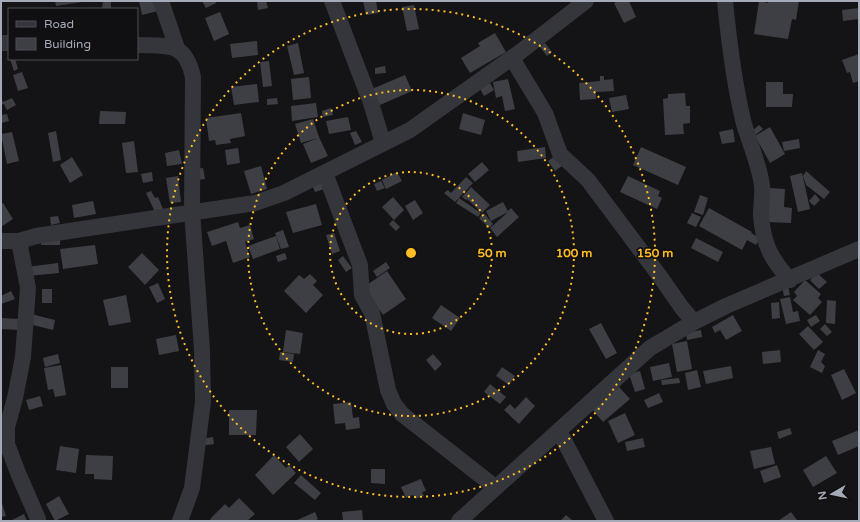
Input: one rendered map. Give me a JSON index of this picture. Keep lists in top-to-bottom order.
{
  "legend": ["Road", "Building"],
  "north": "left",
  "rings": ["50 m", "100 m", "150 m"]
}
